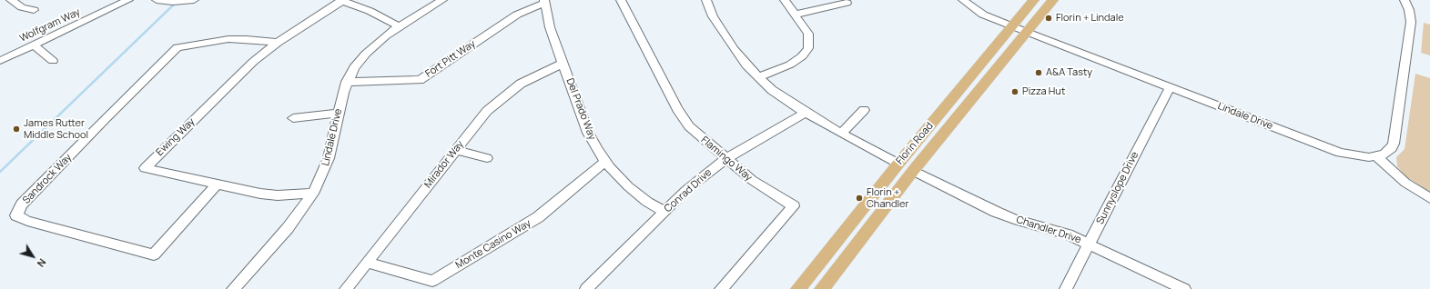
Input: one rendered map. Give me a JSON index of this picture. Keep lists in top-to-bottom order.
{
  "streets": {
    "main road": ["Florin Road"],
    "street": [
      "Wolfgram Way",
      "Fort Pitt Way",
      "Del Prado Way",
      "Lindale Drive",
      "Ewing Way",
      "Flamingo Way",
      "Mirador Way",
      "Sandrock Way",
      "Sunnyslope Drive",
      "Conrad Drive",
      "Chandler Drive",
      "Monte Casino Way"
    ]
  },
  "crossings": [
    ["Fort Pitt Way", "Del Prado Way"],
    ["Fort Pitt Way", "Lindale Drive"],
    ["Del Prado Way", "Mirador Way"],
    ["Del Prado Way", "Conrad Drive"],
    ["Del Prado Way", "Monte Casino Way"],
    ["Lindale Drive", "Ewing Way"],
    ["Lindale Drive", "Florin Road"],
    ["Lindale Drive", "Sunnyslope Drive"],
    ["Ewing Way", "Sandrock Way"],
    ["Florin Road", "Chandler Drive"],
    ["Flamingo Way", "Conrad Drive"],
    ["Mirador Way", "Monte Casino Way"],
    ["Sunnyslope Drive", "Chandler Drive"]
  ],
  "places": [
    "Florin + Lindale",
    "A&A Tasty",
    "Pizza Hut",
    "James Rutter Middle School",
    "Florin + Chandler"
  ],
  "north": "bottom right"
}
